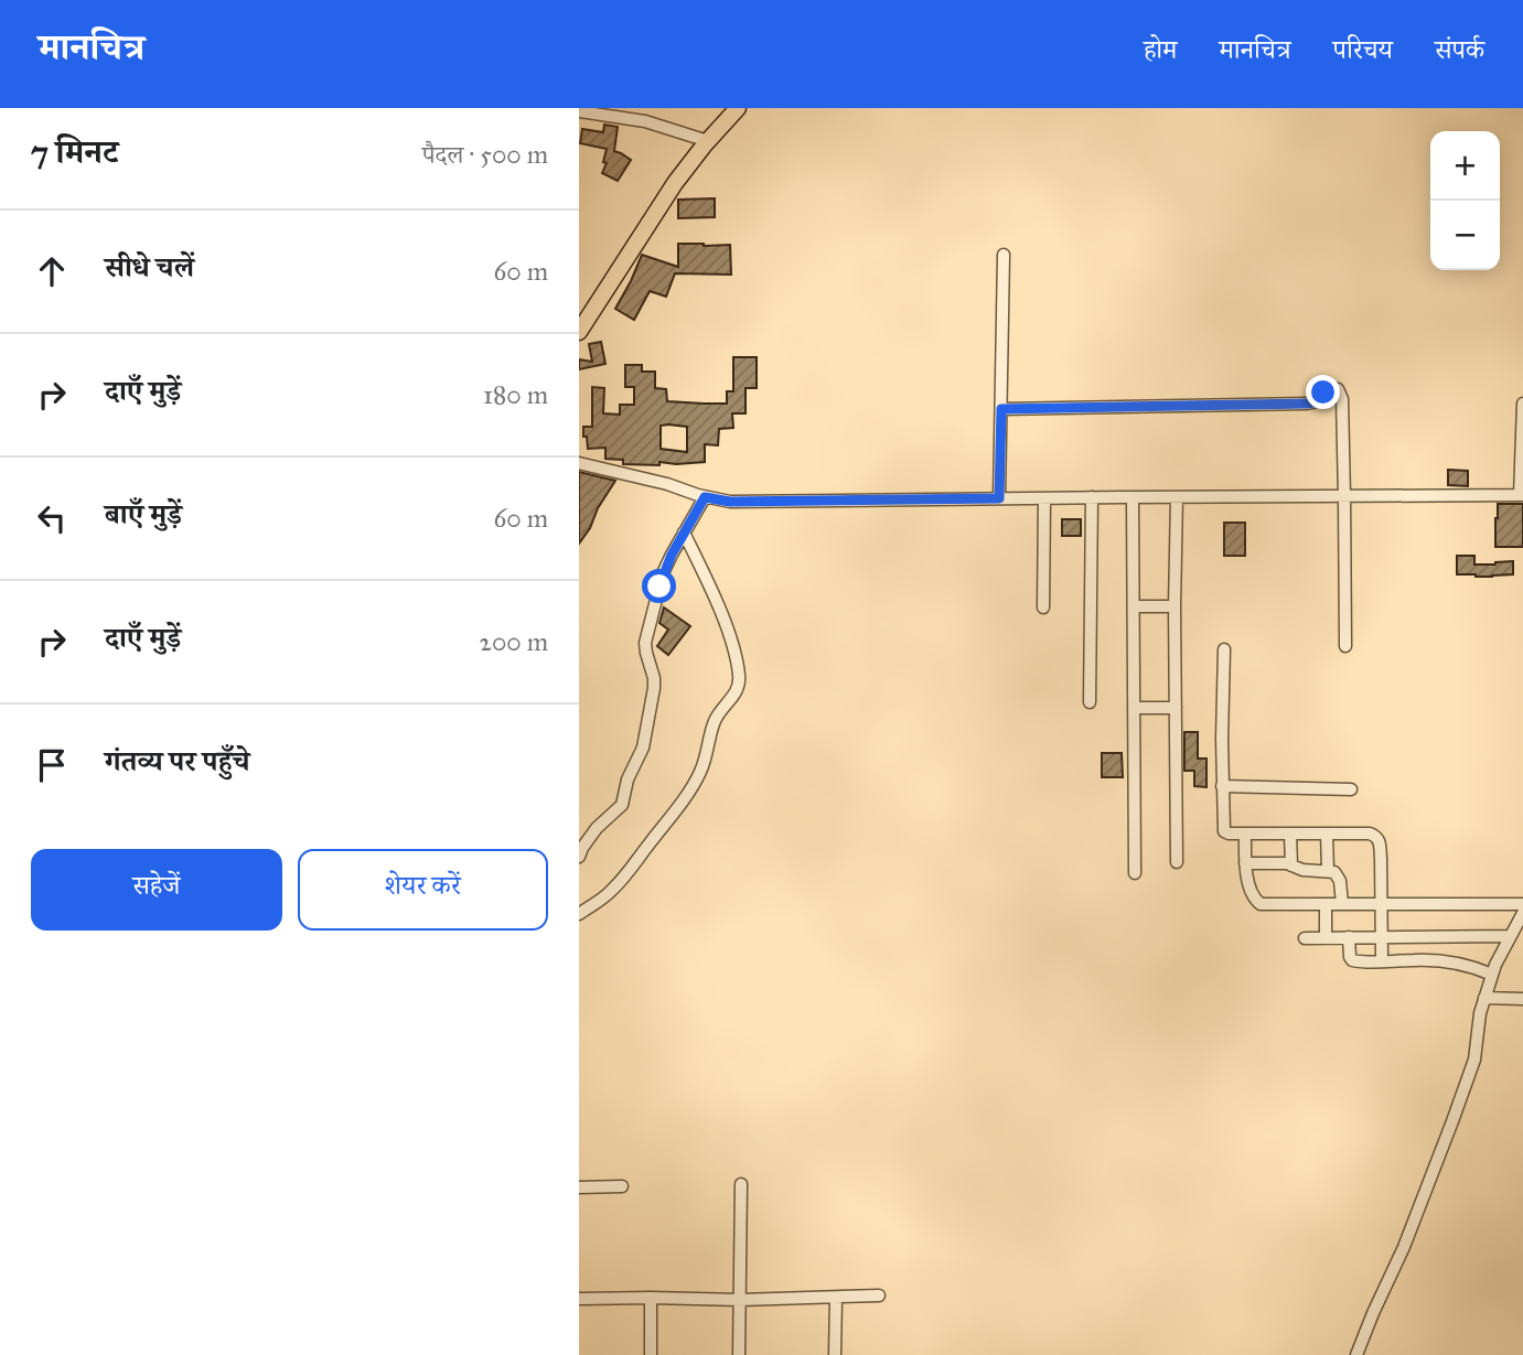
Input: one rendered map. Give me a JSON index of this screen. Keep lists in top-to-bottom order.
{
  "page": {
    "header": "मानचित्र",
    "nav": [
      "होम",
      "मानचित्र",
      "परिचय",
      "संपर्क"
    ],
    "heading": ["7 मिनट", "पैदल · 500 m"],
    "map_buttons": ["+", "−"],
    "list": [
      ["सीधे चलें", "60 m"],
      ["दाएँ मुड़ें", "180 m"],
      ["बाएँ मुड़ें", "60 m"],
      ["दाएँ मुड़ें", "200 m"],
      "गंतव्य पर पहुँचे"
    ],
    "buttons": ["सहेजें", "शेयर करें"]
  }
}
